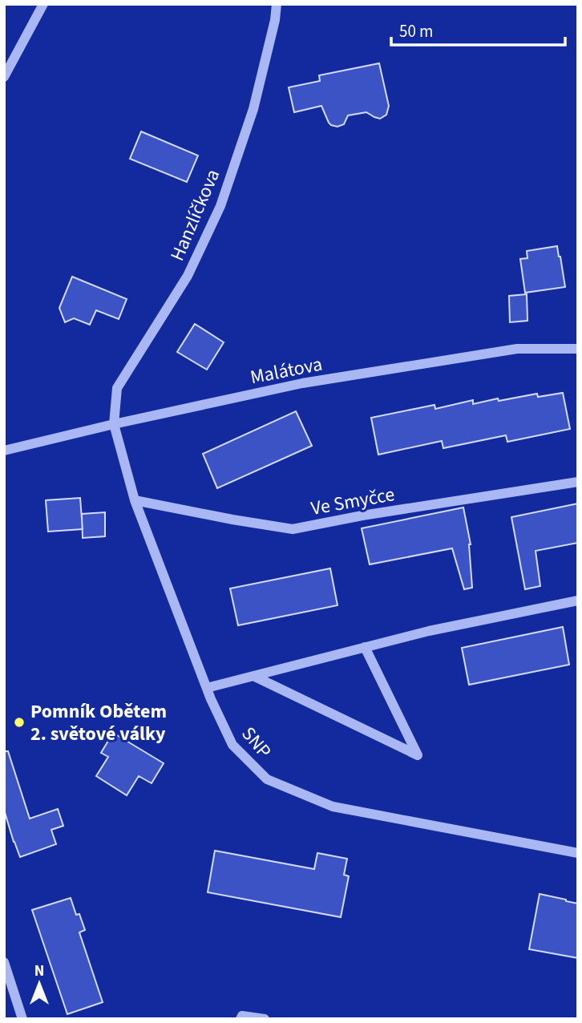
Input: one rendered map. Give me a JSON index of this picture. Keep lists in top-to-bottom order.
{
  "streets": {
    "street": [
      "Hanzlíčkova",
      "Malátova",
      "Ve Smyčce",
      "SNP"
    ]
  },
  "crossings": [
    ["Hanzlíčkova", "Malátova"],
    ["Hanzlíčkova", "SNP"],
    ["Malátova", "SNP"],
    ["Ve Smyčce", "SNP"]
  ],
  "places": ["Pomník Obětem 2. světové války"],
  "scale_bar": "50 m",
  "north": "top"
}
